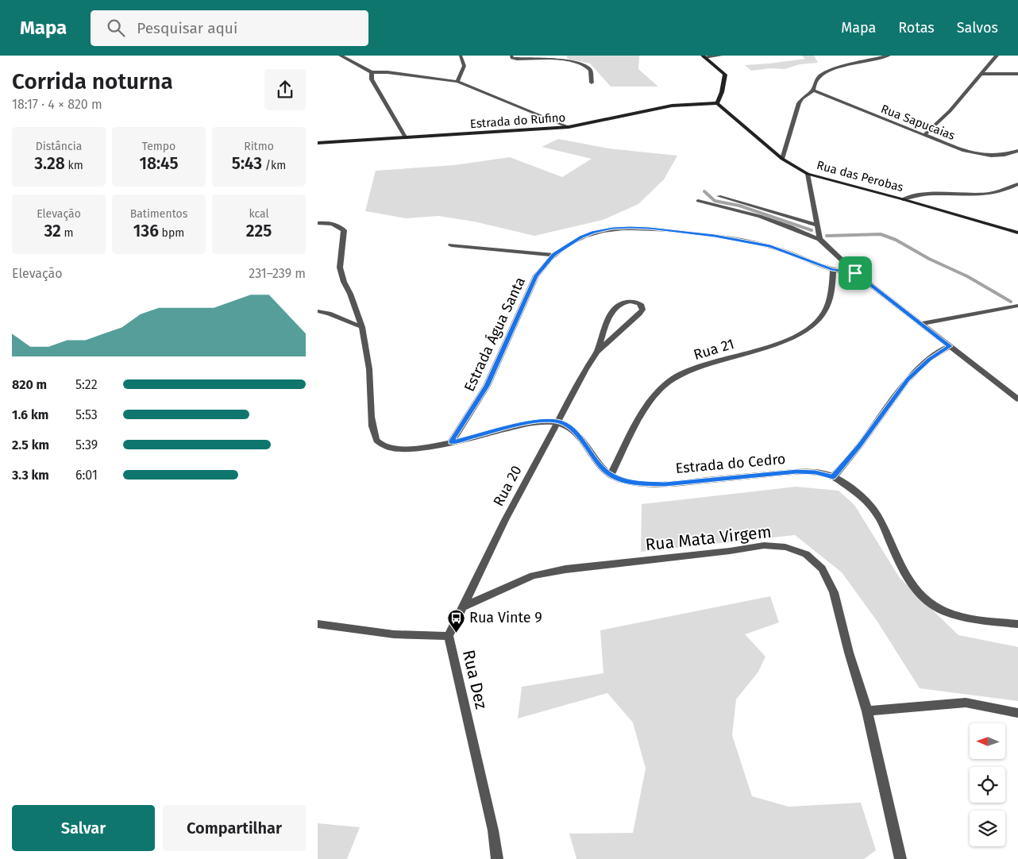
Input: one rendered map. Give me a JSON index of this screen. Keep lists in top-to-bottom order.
{
  "streets": {
    "street": [
      "Estrada do Rufino",
      "Rua Sapucaias",
      "Rua das Perobas",
      "Estrada Água Santa",
      "Rua 21",
      "Estrada do Cedro",
      "Rua 20",
      "Rua Mata Virgem",
      "Rua Dez"
    ]
  },
  "crossings": [
    ["Estrada do Rufino", "Rua das Perobas"],
    ["Estrada Água Santa", "Rua 21"],
    ["Rua 21", "Estrada do Cedro"],
    ["Estrada do Cedro", "Rua 20"],
    ["Rua 20", "Rua Mata Virgem"],
    ["Rua 20", "Rua Dez"]
  ],
  "places": {
    "bus stop": ["Rua Vinte 9"]
  },
  "north": "left",
  "page": {
    "header": "Mapa",
    "search": "Pesquisar aqui",
    "nav": ["Mapa", "Rotas", "Salvos"],
    "heading": ["Corrida noturna", "18:17 · 4 × 820 m"],
    "stats": [
      ["Distância", "3.28 km"],
      ["Tempo", "18:45"],
      ["Ritmo", "5:43 /km"],
      ["Elevação", "32 m"],
      ["Batimentos", "136 bpm"],
      ["kcal", "225"]
    ],
    "chart": ["Elevação", "231–239 m"],
    "list": [
      {
        "name": "820 m",
        "note": "5:22"
      },
      {
        "name": "1.6 km",
        "note": "5:53"
      },
      {
        "name": "2.5 km",
        "note": "5:39"
      },
      {
        "name": "3.3 km",
        "note": "6:01"
      }
    ],
    "buttons": ["Salvar", "Compartilhar"]
  }
}
